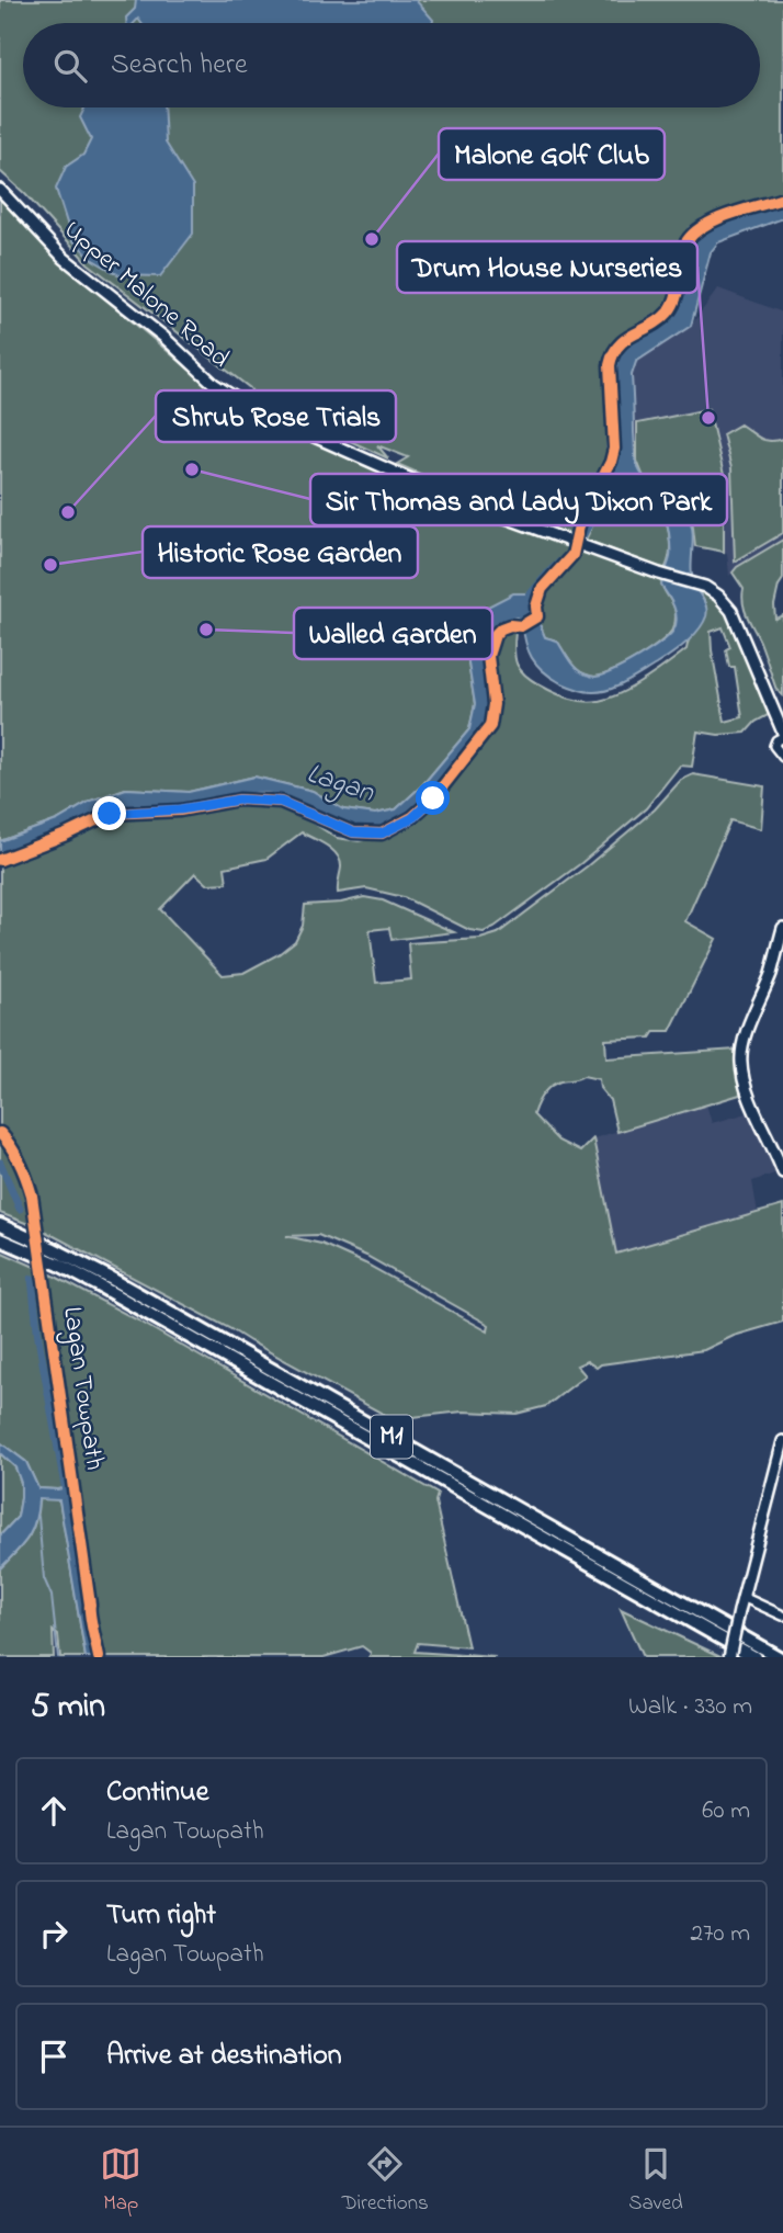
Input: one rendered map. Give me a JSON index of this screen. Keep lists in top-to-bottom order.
{
  "streets": {
    "highway": ["M1"],
    "main road": ["Upper Malone Road"],
    "cycle path": ["Lagan Towpath"]
  },
  "water": ["Lagan"],
  "places": [
    "Malone Golf Club",
    "Drum House Nurseries",
    "Sir Thomas and Lady Dixon Park",
    "Shrub Rose Trials",
    "Historic Rose Garden",
    "Walled Garden"
  ],
  "page": {
    "search": "Search here",
    "heading": ["5 min", "Walk · 330 m"],
    "list": [
      ["Continue", "Lagan Towpath", "60 m"],
      ["Turn right", "Lagan Towpath", "270 m"],
      "Arrive at destination"
    ],
    "nav": ["Map", "Directions", "Saved"]
  }
}
